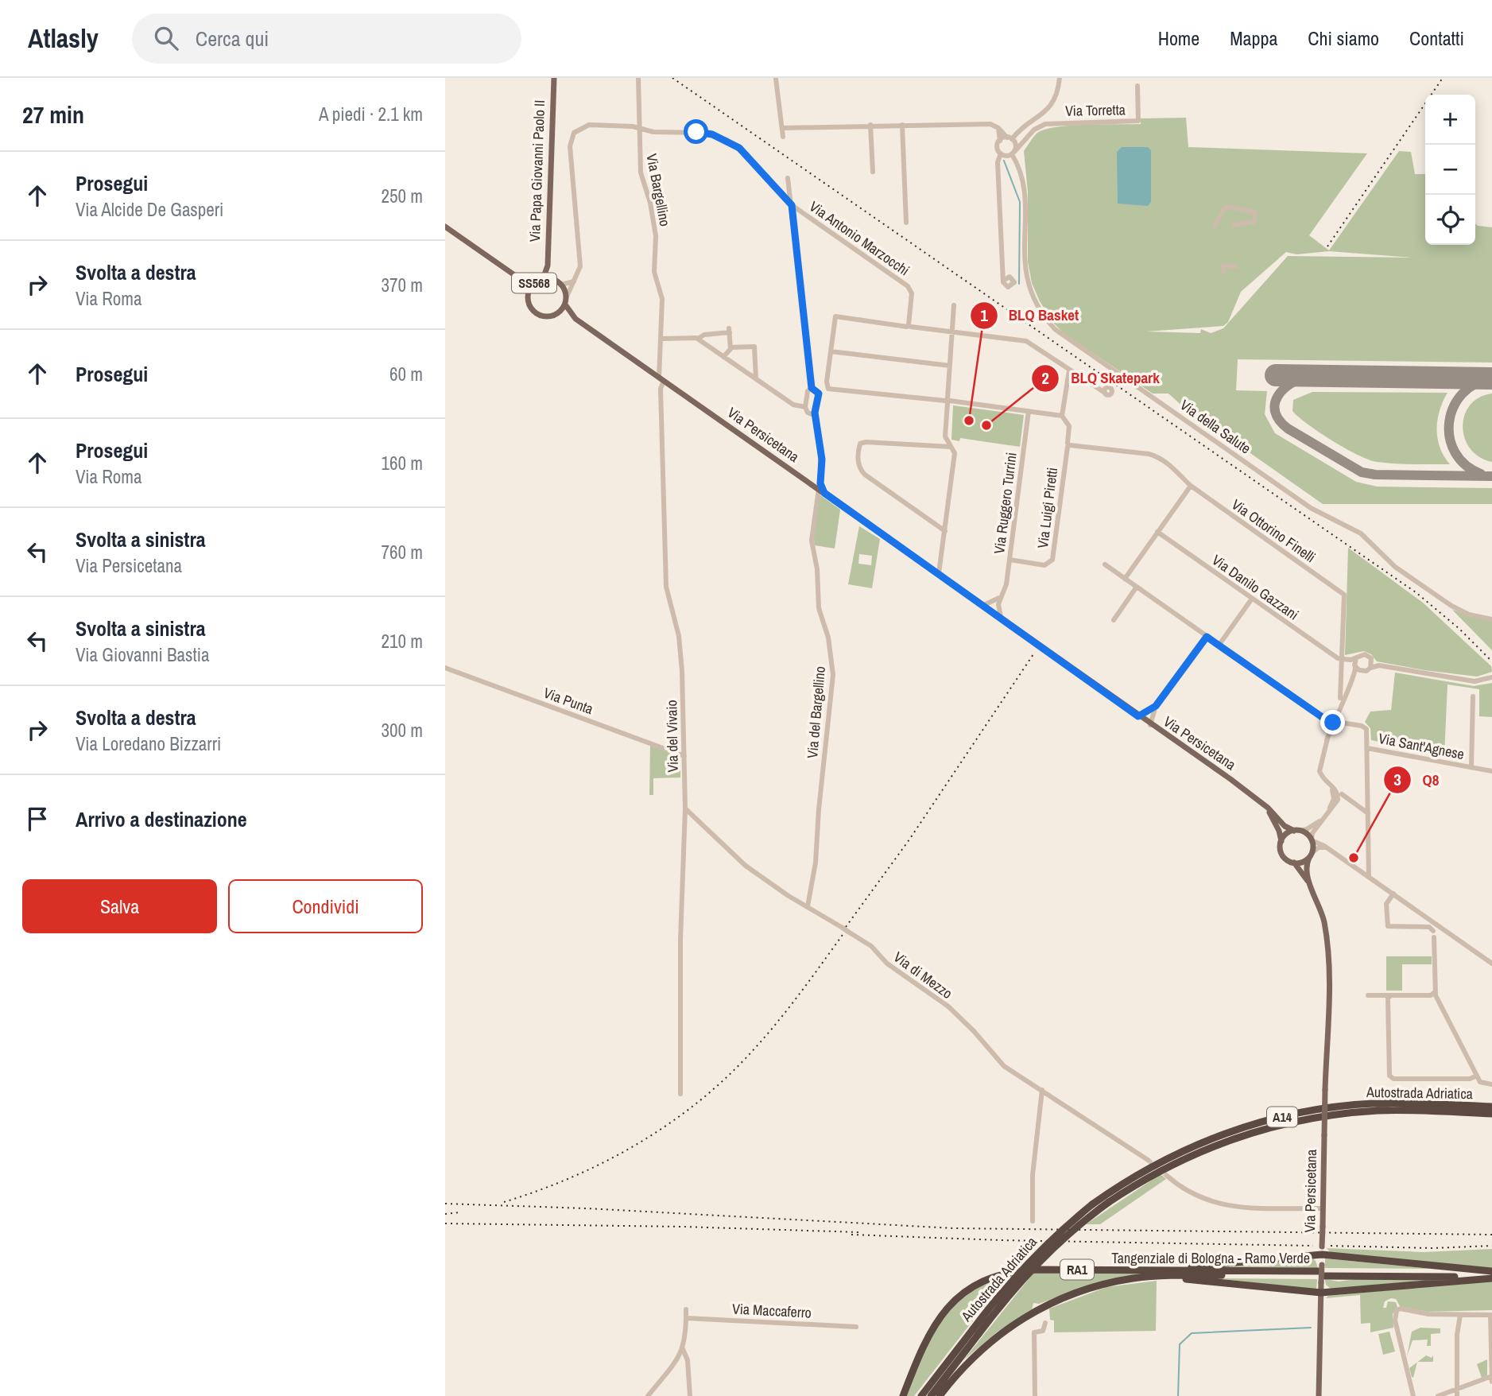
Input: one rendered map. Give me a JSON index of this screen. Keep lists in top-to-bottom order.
{
  "streets": {
    "highway": [
      "Autostrada Adriatica",
      "A14",
      "Tangenziale di Bologna - Ramo Verde",
      "RA1"
    ],
    "main road": ["Via Papa Giovanni Paolo II", "SS568", "Via Persicetana"],
    "street": [
      "Via Torretta",
      "Via Bargellino",
      "Via Antonio Marzocchi",
      "Via della Salute",
      "Via Ruggero Turrini",
      "Via Luigi Piretti",
      "Via Ottorino Finelli",
      "Via Danilo Gazzani",
      "Via Punta",
      "Via del Bargellino",
      "Via del Vivaio",
      "Via Sant'Agnese",
      "Via di Mezzo",
      "Via Maccaferro"
    ]
  },
  "crossings": [
    ["Via Torretta", "Via della Salute"],
    ["Via Bargellino", "Via Persicetana"],
    ["Via Bargellino", "Via del Vivaio"],
    ["SS568", "Via Persicetana"],
    ["Via Persicetana", "Via Ruggero Turrini"],
    ["Via Persicetana", "Via del Bargellino"],
    ["Via Persicetana", "Via del Vivaio"],
    ["Via Persicetana", "Tangenziale di Bologna - Ramo Verde"],
    ["Via Ruggero Turrini", "Via Luigi Piretti"],
    ["Via Luigi Piretti", "Via Ottorino Finelli"],
    ["Via Ottorino Finelli", "Via Danilo Gazzani"],
    ["Via Punta", "Via del Vivaio"],
    ["Via del Bargellino", "Via di Mezzo"],
    ["Via del Vivaio", "Via di Mezzo"]
  ],
  "places": ["BLQ Basket", "BLQ Skatepark", "Q8"],
  "page": {
    "header": "Atlasly",
    "search": "Cerca qui",
    "nav": [
      "Home",
      "Mappa",
      "Chi siamo",
      "Contatti"
    ],
    "heading": ["27 min", "A piedi · 2.1 km"],
    "map_buttons": ["+", "−"],
    "list": [
      ["Prosegui", "Via Alcide De Gasperi", "250 m"],
      ["Svolta a destra", "Via Roma", "370 m"],
      ["Prosegui", "60 m"],
      ["Prosegui", "Via Roma", "160 m"],
      ["Svolta a sinistra", "Via Persicetana", "760 m"],
      ["Svolta a sinistra", "Via Giovanni Bastia", "210 m"],
      ["Svolta a destra", "Via Loredano Bizzarri", "300 m"],
      "Arrivo a destinazione"
    ],
    "buttons": ["Salva", "Condividi"]
  }
}
